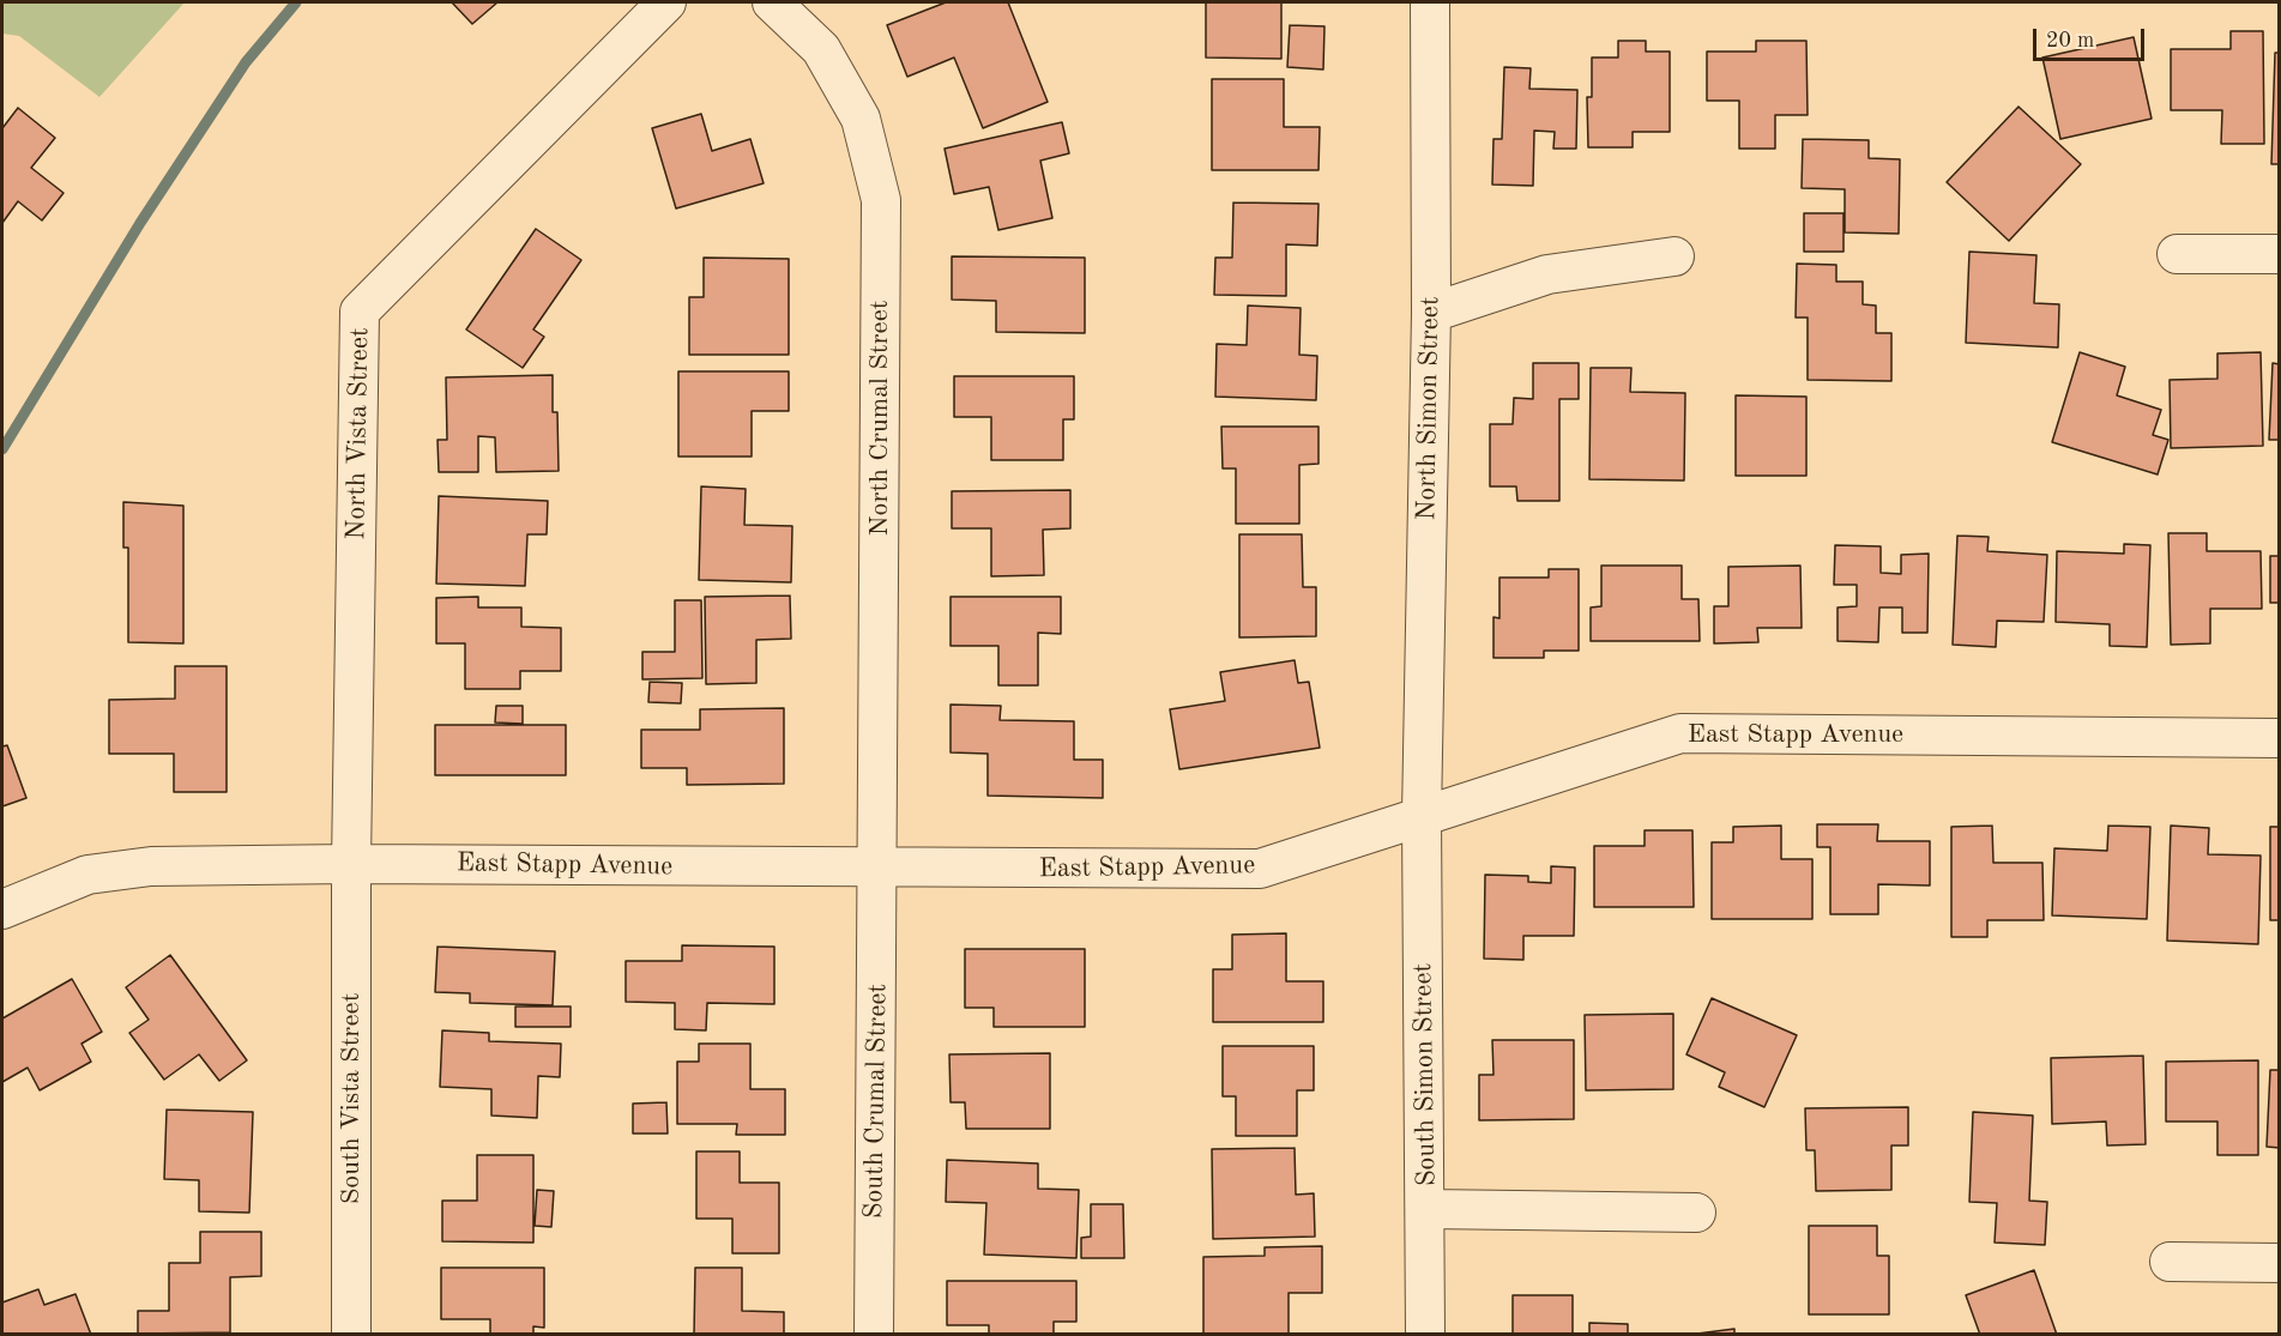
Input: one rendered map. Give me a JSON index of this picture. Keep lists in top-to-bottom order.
{
  "streets": {
    "street": [
      "North Simon Street",
      "North Crumal Street",
      "North Vista Street",
      "East Stapp Avenue",
      "South Simon Street",
      "South Vista Street",
      "South Crumal Street"
    ]
  },
  "crossings": [
    ["North Simon Street", "East Stapp Avenue"],
    ["North Simon Street", "South Simon Street"],
    ["North Crumal Street", "East Stapp Avenue"],
    ["North Crumal Street", "South Crumal Street"],
    ["North Vista Street", "East Stapp Avenue"],
    ["North Vista Street", "South Vista Street"],
    ["East Stapp Avenue", "South Simon Street"],
    ["East Stapp Avenue", "South Vista Street"],
    ["East Stapp Avenue", "South Crumal Street"]
  ],
  "scale_bar": "20 m"
}
